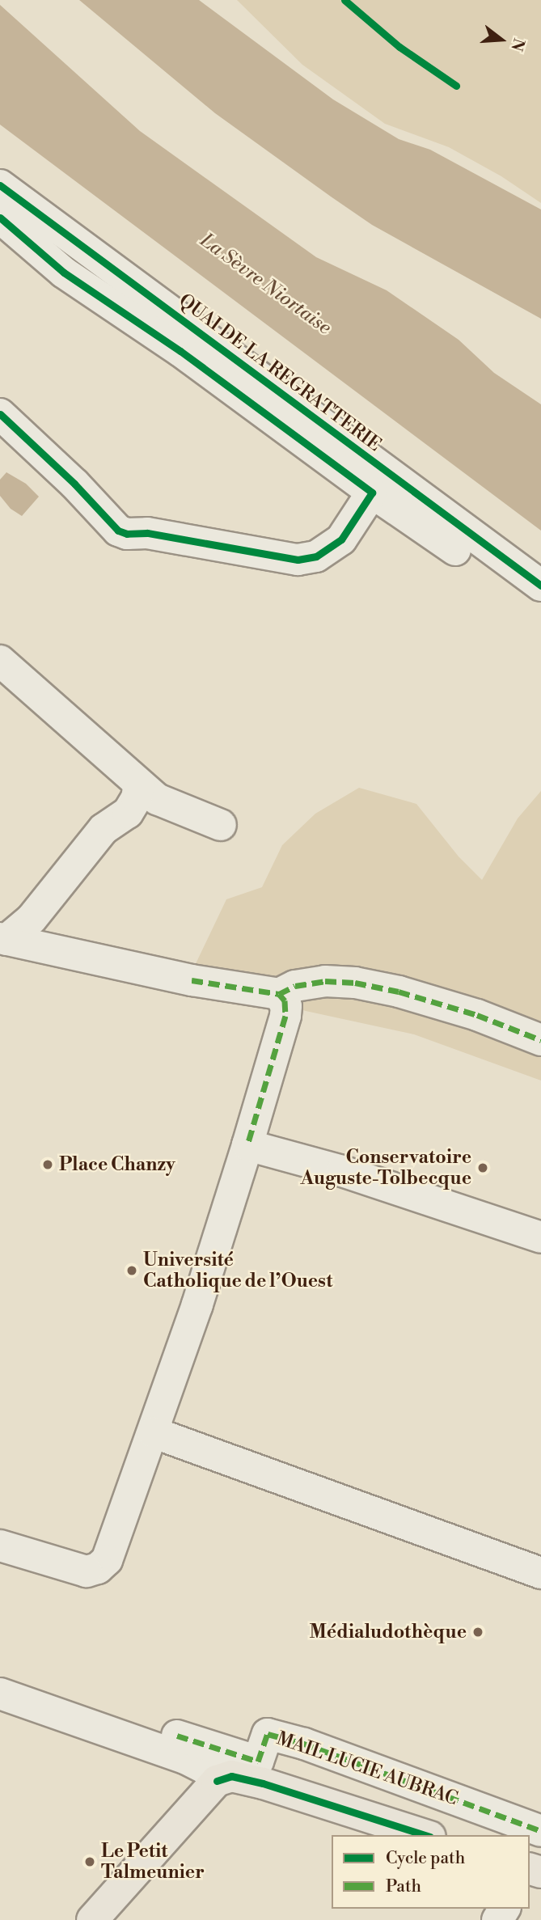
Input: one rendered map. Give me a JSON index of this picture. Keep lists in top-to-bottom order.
{
  "streets": {
    "street": ["QUAI DE LA REGRATTERIE", "MAIL LUCIE AUBRAC"]
  },
  "water": ["La Sèvre Niortaise"],
  "places": [
    "Place Chanzy",
    "Conservatoire Auguste-Tolbecque",
    "Université Catholique de l’Ouest",
    "Médialudothèque",
    "Le Petit Talmeunier"
  ],
  "legend": ["Cycle path", "Path"],
  "north": "right"
}
